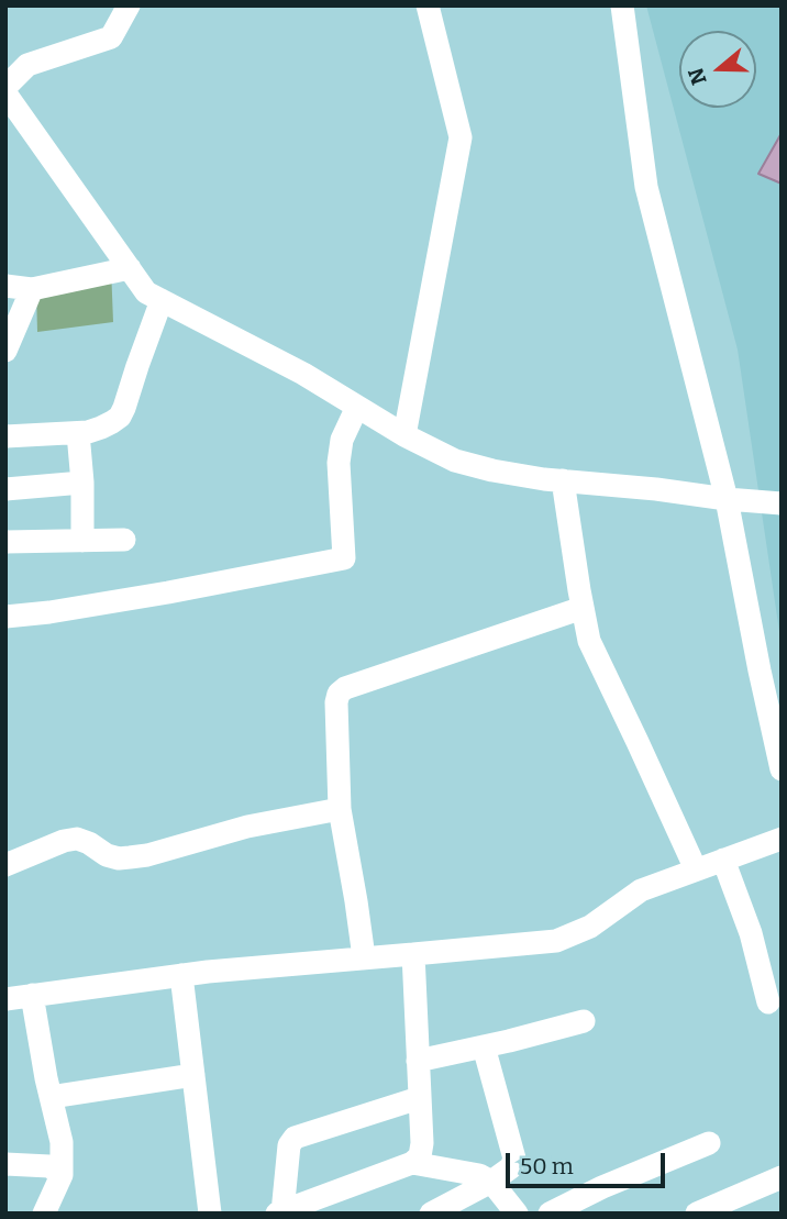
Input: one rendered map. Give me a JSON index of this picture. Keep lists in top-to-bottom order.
{
  "scale_bar": "50 m",
  "north": "left"
}
